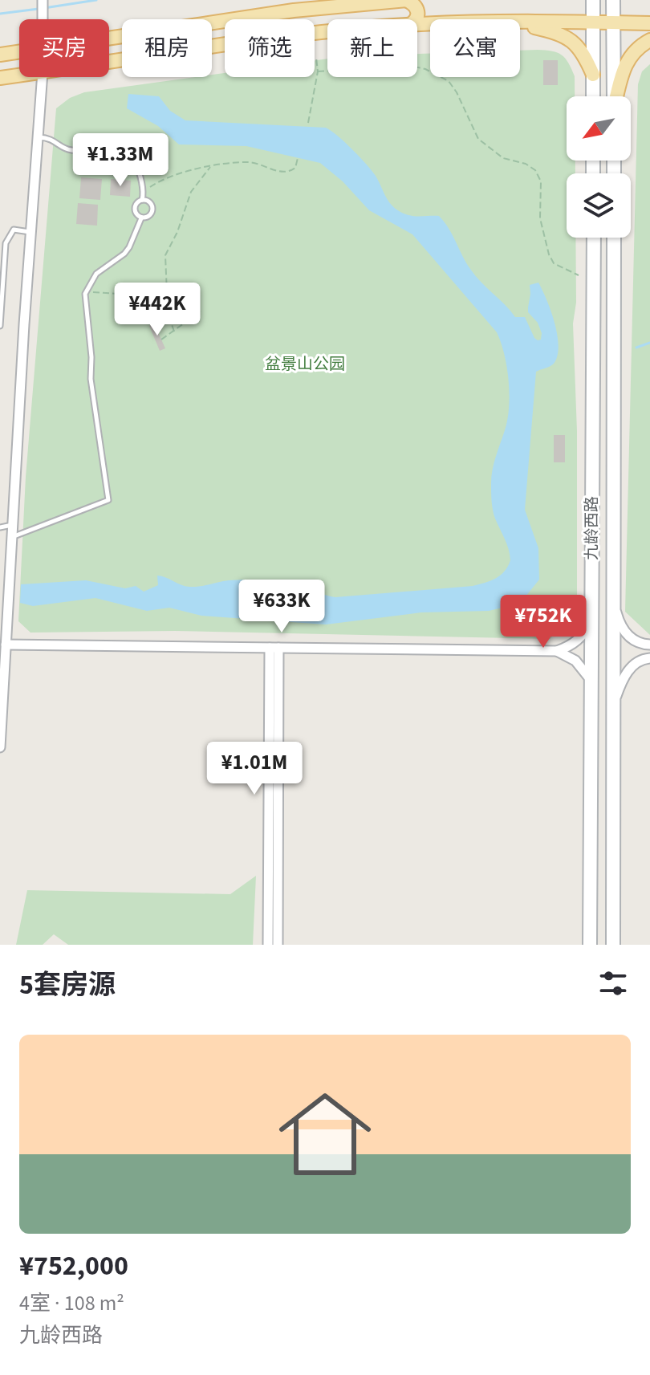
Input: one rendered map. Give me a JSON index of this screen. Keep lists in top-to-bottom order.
{
  "streets": {
    "main road": ["九龄西路"]
  },
  "parks": ["盆景山公园"],
  "north": "bottom left",
  "page": {
    "chip": [
      "买房",
      "租房",
      "筛选",
      "新上",
      "公寓"
    ],
    "price": [
      "¥1.33M",
      "¥442K",
      "¥633K",
      "¥752K",
      "¥1.01M"
    ],
    "heading": "5套房源",
    "list": [
      {
        "name": "¥752,000",
        "note": "4室 · 108 m² · 九龄西路"
      }
    ]
  }
}
